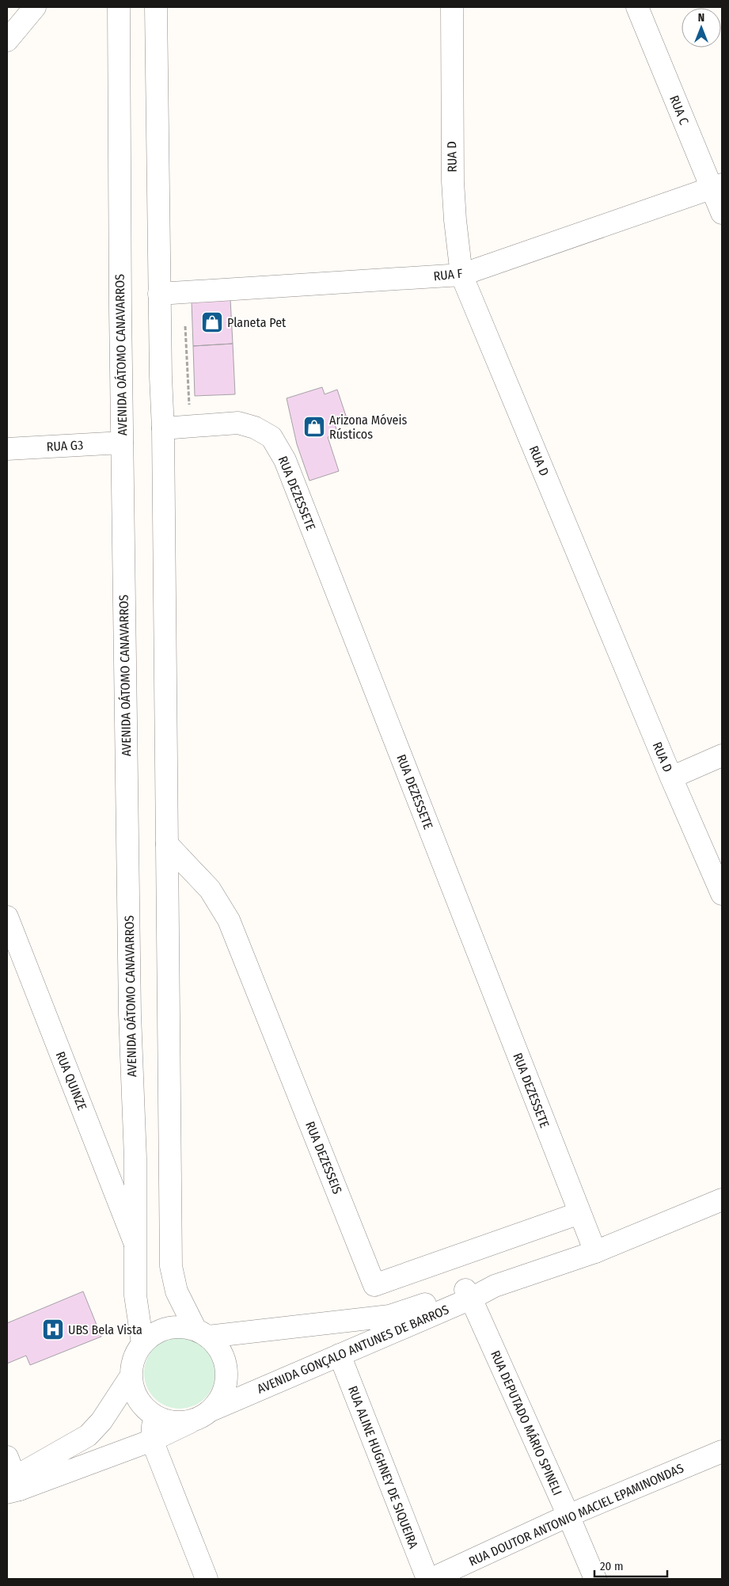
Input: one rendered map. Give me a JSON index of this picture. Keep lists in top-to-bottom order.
{
  "streets": {
    "street": [
      "RUA C",
      "RUA D",
      "RUA F",
      "AVENIDA OÁTOMO CANAVARROS",
      "RUA G3",
      "RUA DEZESSETE",
      "RUA QUINZE",
      "RUA DEZESSEIS",
      "AVENIDA GONÇALO ANTUNES DE BARROS",
      "RUA DEPUTADO MÁRIO SPINELI",
      "RUA ALINE HUGHNEY DE SIQUEIRA",
      "RUA DOUTOR ANTONIO MACIEL EPAMINONDAS"
    ]
  },
  "crossings": [
    ["RUA C", "RUA F"],
    ["RUA D", "RUA F"],
    ["AVENIDA OÁTOMO CANAVARROS", "RUA G3"],
    ["AVENIDA OÁTOMO CANAVARROS", "RUA QUINZE"],
    ["AVENIDA OÁTOMO CANAVARROS", "AVENIDA GONÇALO ANTUNES DE BARROS"],
    ["RUA DEZESSETE", "RUA DEZESSEIS"],
    ["RUA DEZESSETE", "AVENIDA GONÇALO ANTUNES DE BARROS"],
    ["AVENIDA GONÇALO ANTUNES DE BARROS", "RUA DEPUTADO MÁRIO SPINELI"],
    ["AVENIDA GONÇALO ANTUNES DE BARROS", "RUA ALINE HUGHNEY DE SIQUEIRA"],
    ["RUA DEPUTADO MÁRIO SPINELI", "RUA DOUTOR ANTONIO MACIEL EPAMINONDAS"]
  ],
  "places": {
    "shop": ["Planeta Pet", "Arizona Móveis Rústicos"],
    "hospital": ["UBS Bela Vista"]
  },
  "scale_bar": "20 m",
  "north": "top"
}
